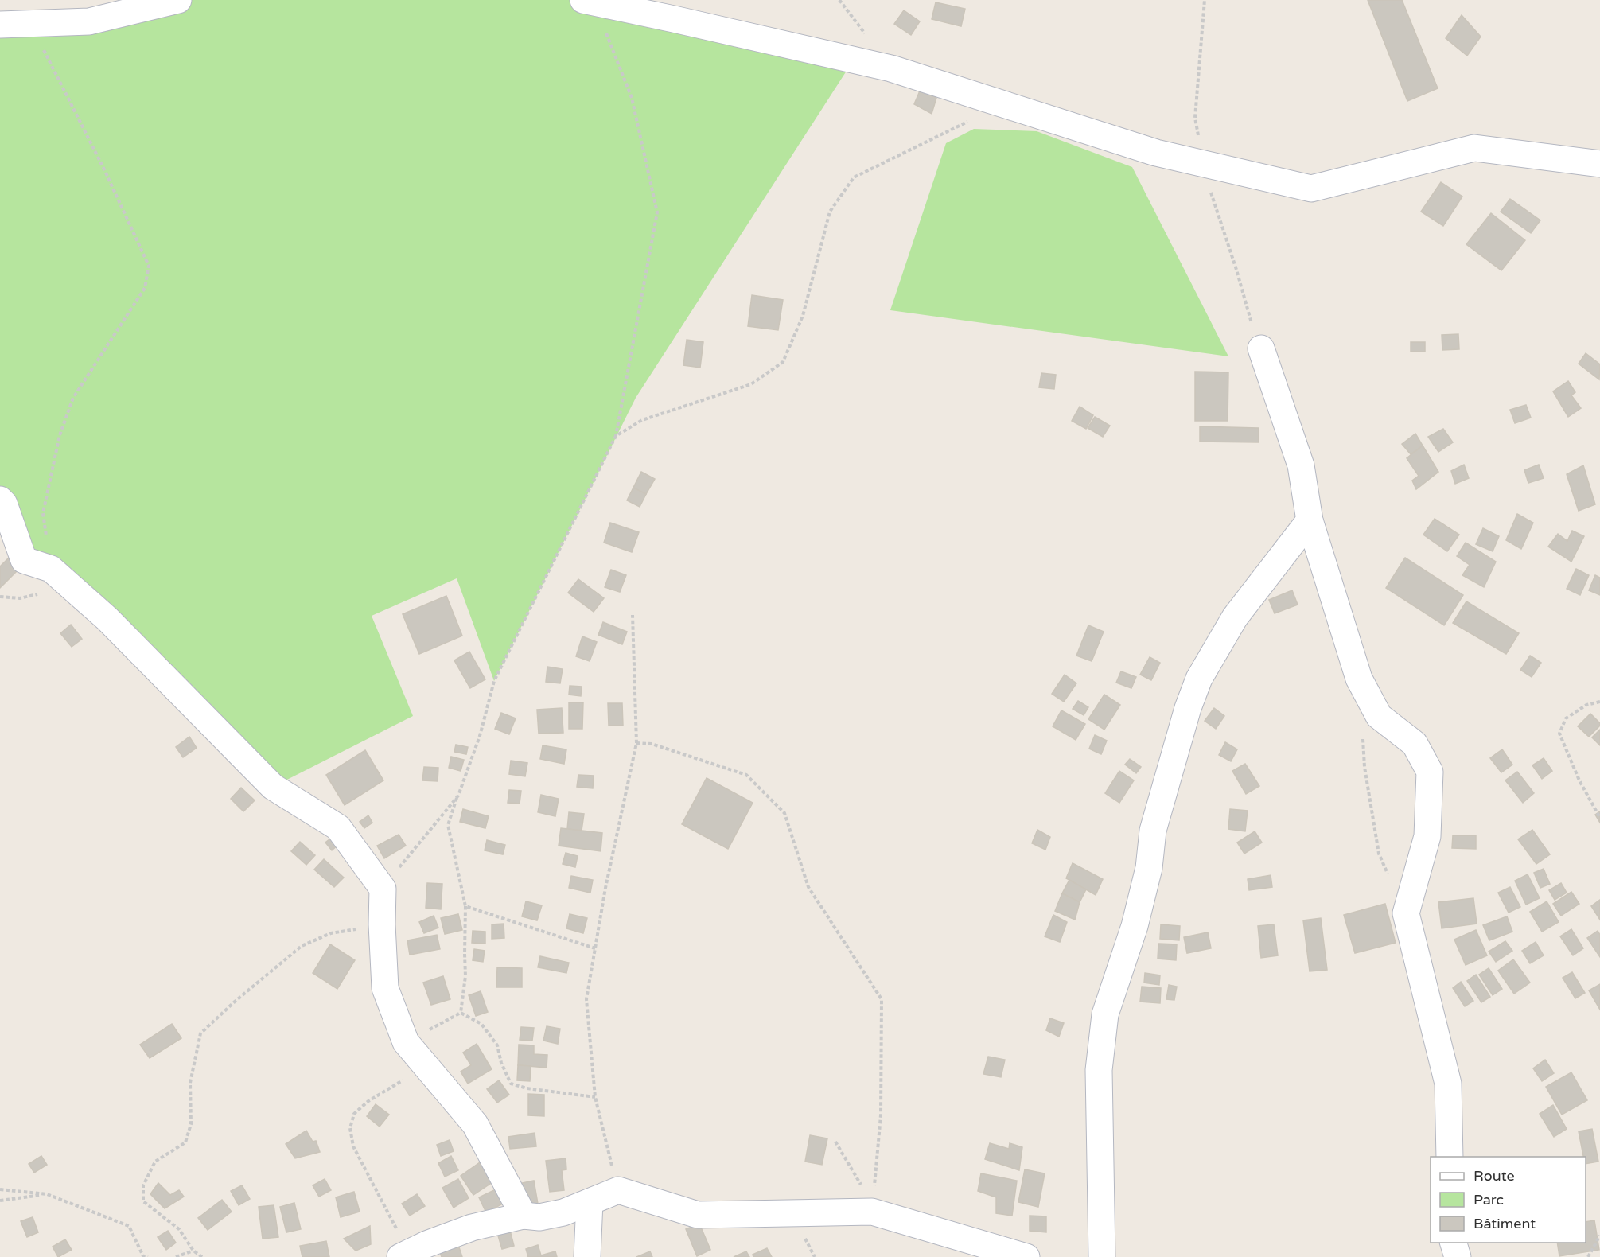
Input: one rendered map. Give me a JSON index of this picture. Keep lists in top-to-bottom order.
{
  "legend": ["Route", "Parc", "Bâtiment"]
}
